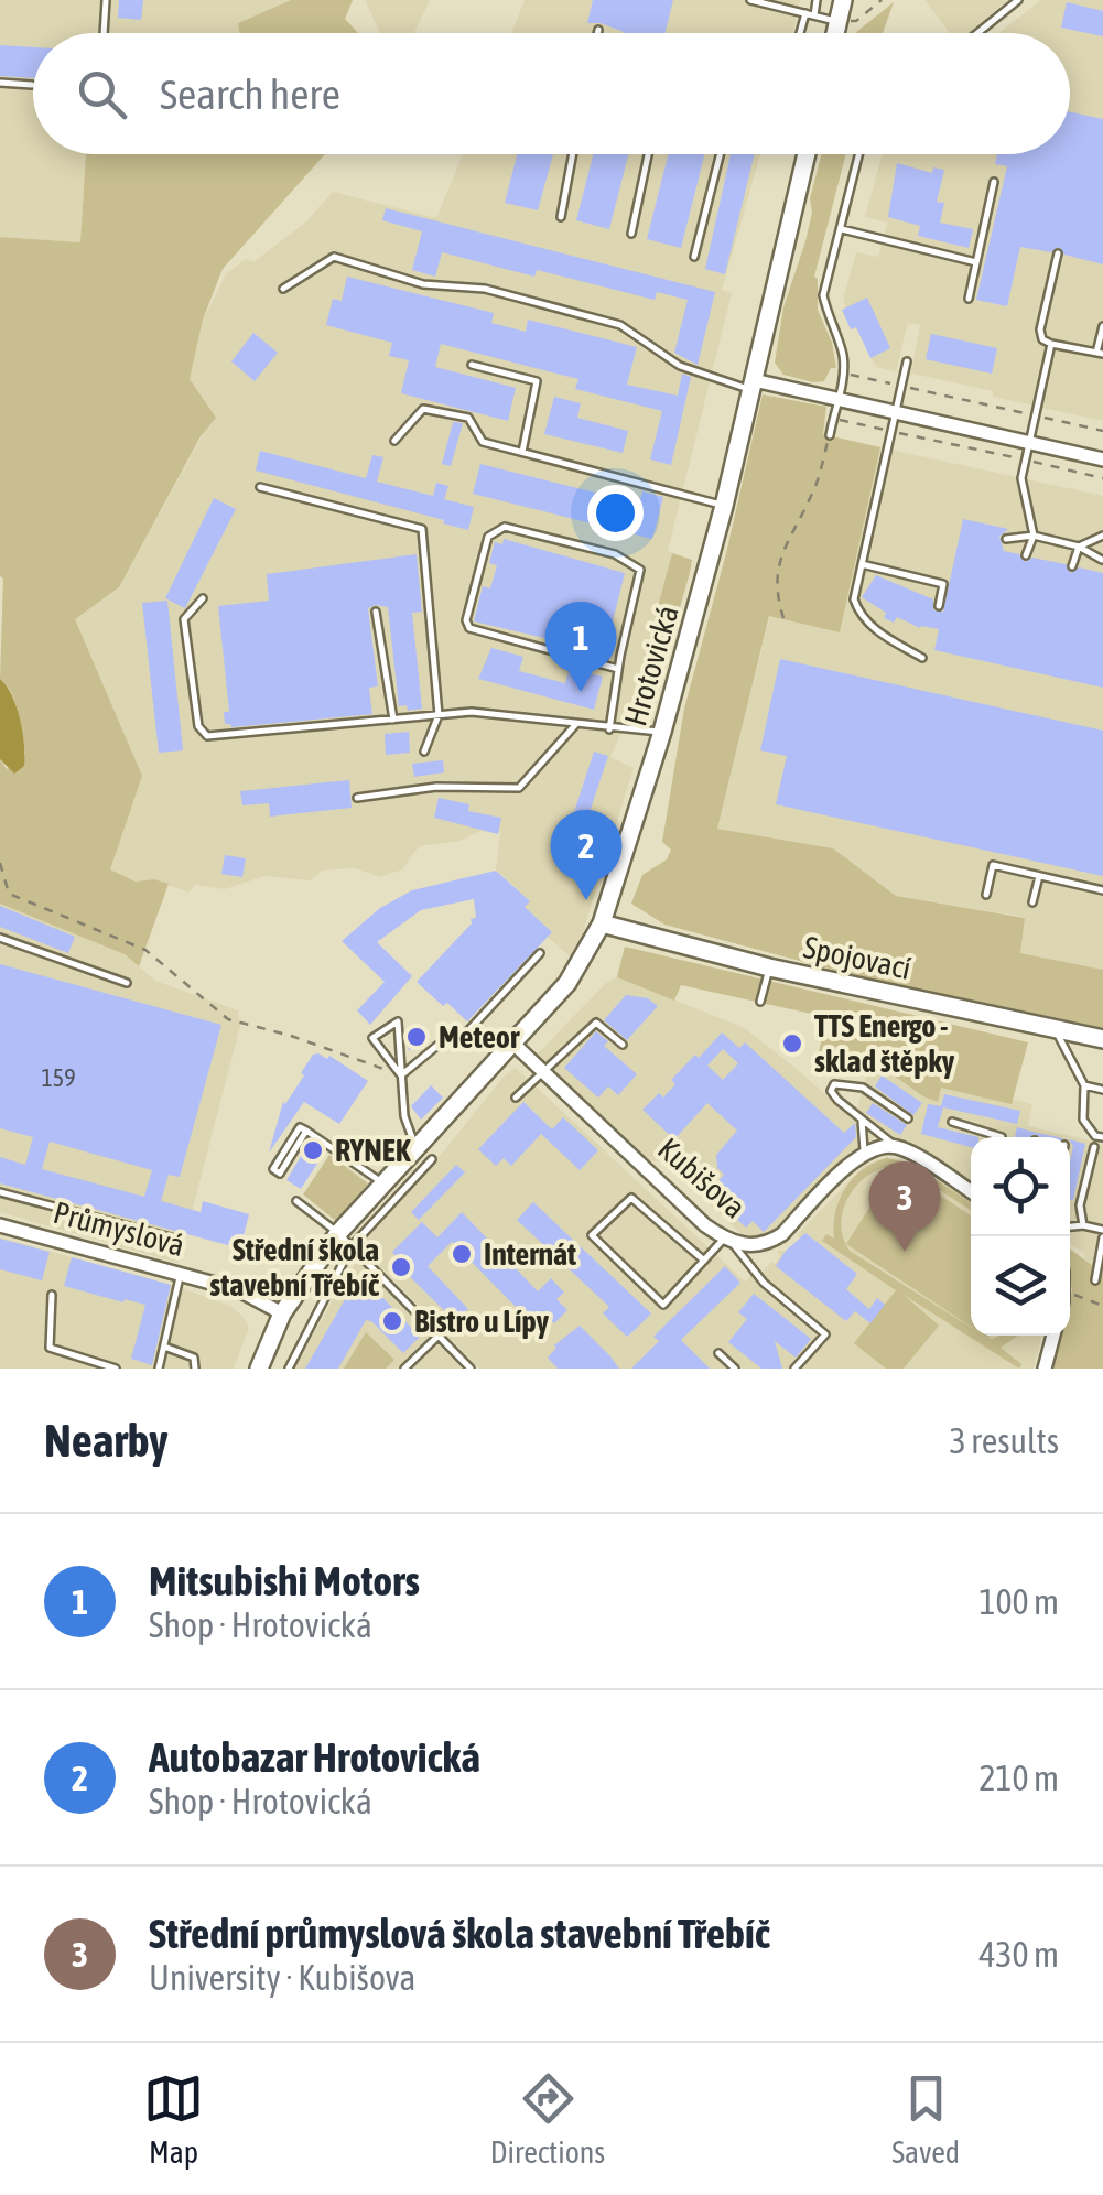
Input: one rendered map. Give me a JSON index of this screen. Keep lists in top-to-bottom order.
{
  "streets": {
    "main road": ["Hrotovická", "Spojovací"],
    "street": ["Kubišova", "Průmyslová"]
  },
  "crossings": [
    ["Hrotovická", "Spojovací"],
    ["Hrotovická", "Kubišova"],
    ["Hrotovická", "Průmyslová"]
  ],
  "places": [
    "Meteor",
    "TTS Energo - sklad štěpky",
    "RYNEK",
    "Internát",
    "Střední škola stavební Třebíč",
    "Bistro u Lípy"
  ],
  "house_numbers": ["159"],
  "page": {
    "search": "Search here",
    "pins": ["1", "2", "3"],
    "heading": ["Nearby", "3 results"],
    "list": [
      {
        "mark": "1",
        "name": "Mitsubishi Motors",
        "note": "Shop · Hrotovická",
        "value": "100 m"
      },
      {
        "mark": "2",
        "name": "Autobazar Hrotovická",
        "note": "Shop · Hrotovická",
        "value": "210 m"
      },
      {
        "mark": "3",
        "name": "Střední průmyslová škola stavební Třebíč",
        "note": "University · Kubišova",
        "value": "430 m"
      }
    ],
    "nav": ["Map", "Directions", "Saved"]
  }
}
